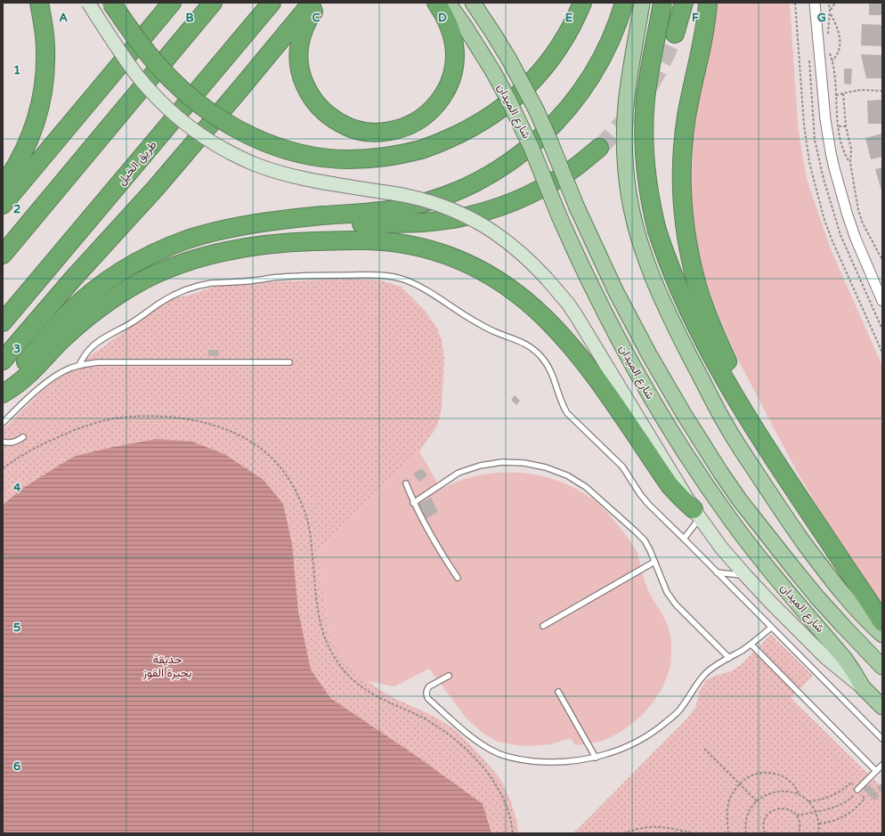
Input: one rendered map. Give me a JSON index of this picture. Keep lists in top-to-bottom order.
{
  "streets": {
    "highway": ["طريق الخيل"],
    "main road": ["شارع الميدان"]
  },
  "parks": ["حديقة بحيرة القوز"],
  "grid": {
    "columns": [
      "A",
      "B",
      "C",
      "D",
      "E",
      "F",
      "G"
    ],
    "rows": [
      "1",
      "2",
      "3",
      "4",
      "5",
      "6"
    ]
  }
}
